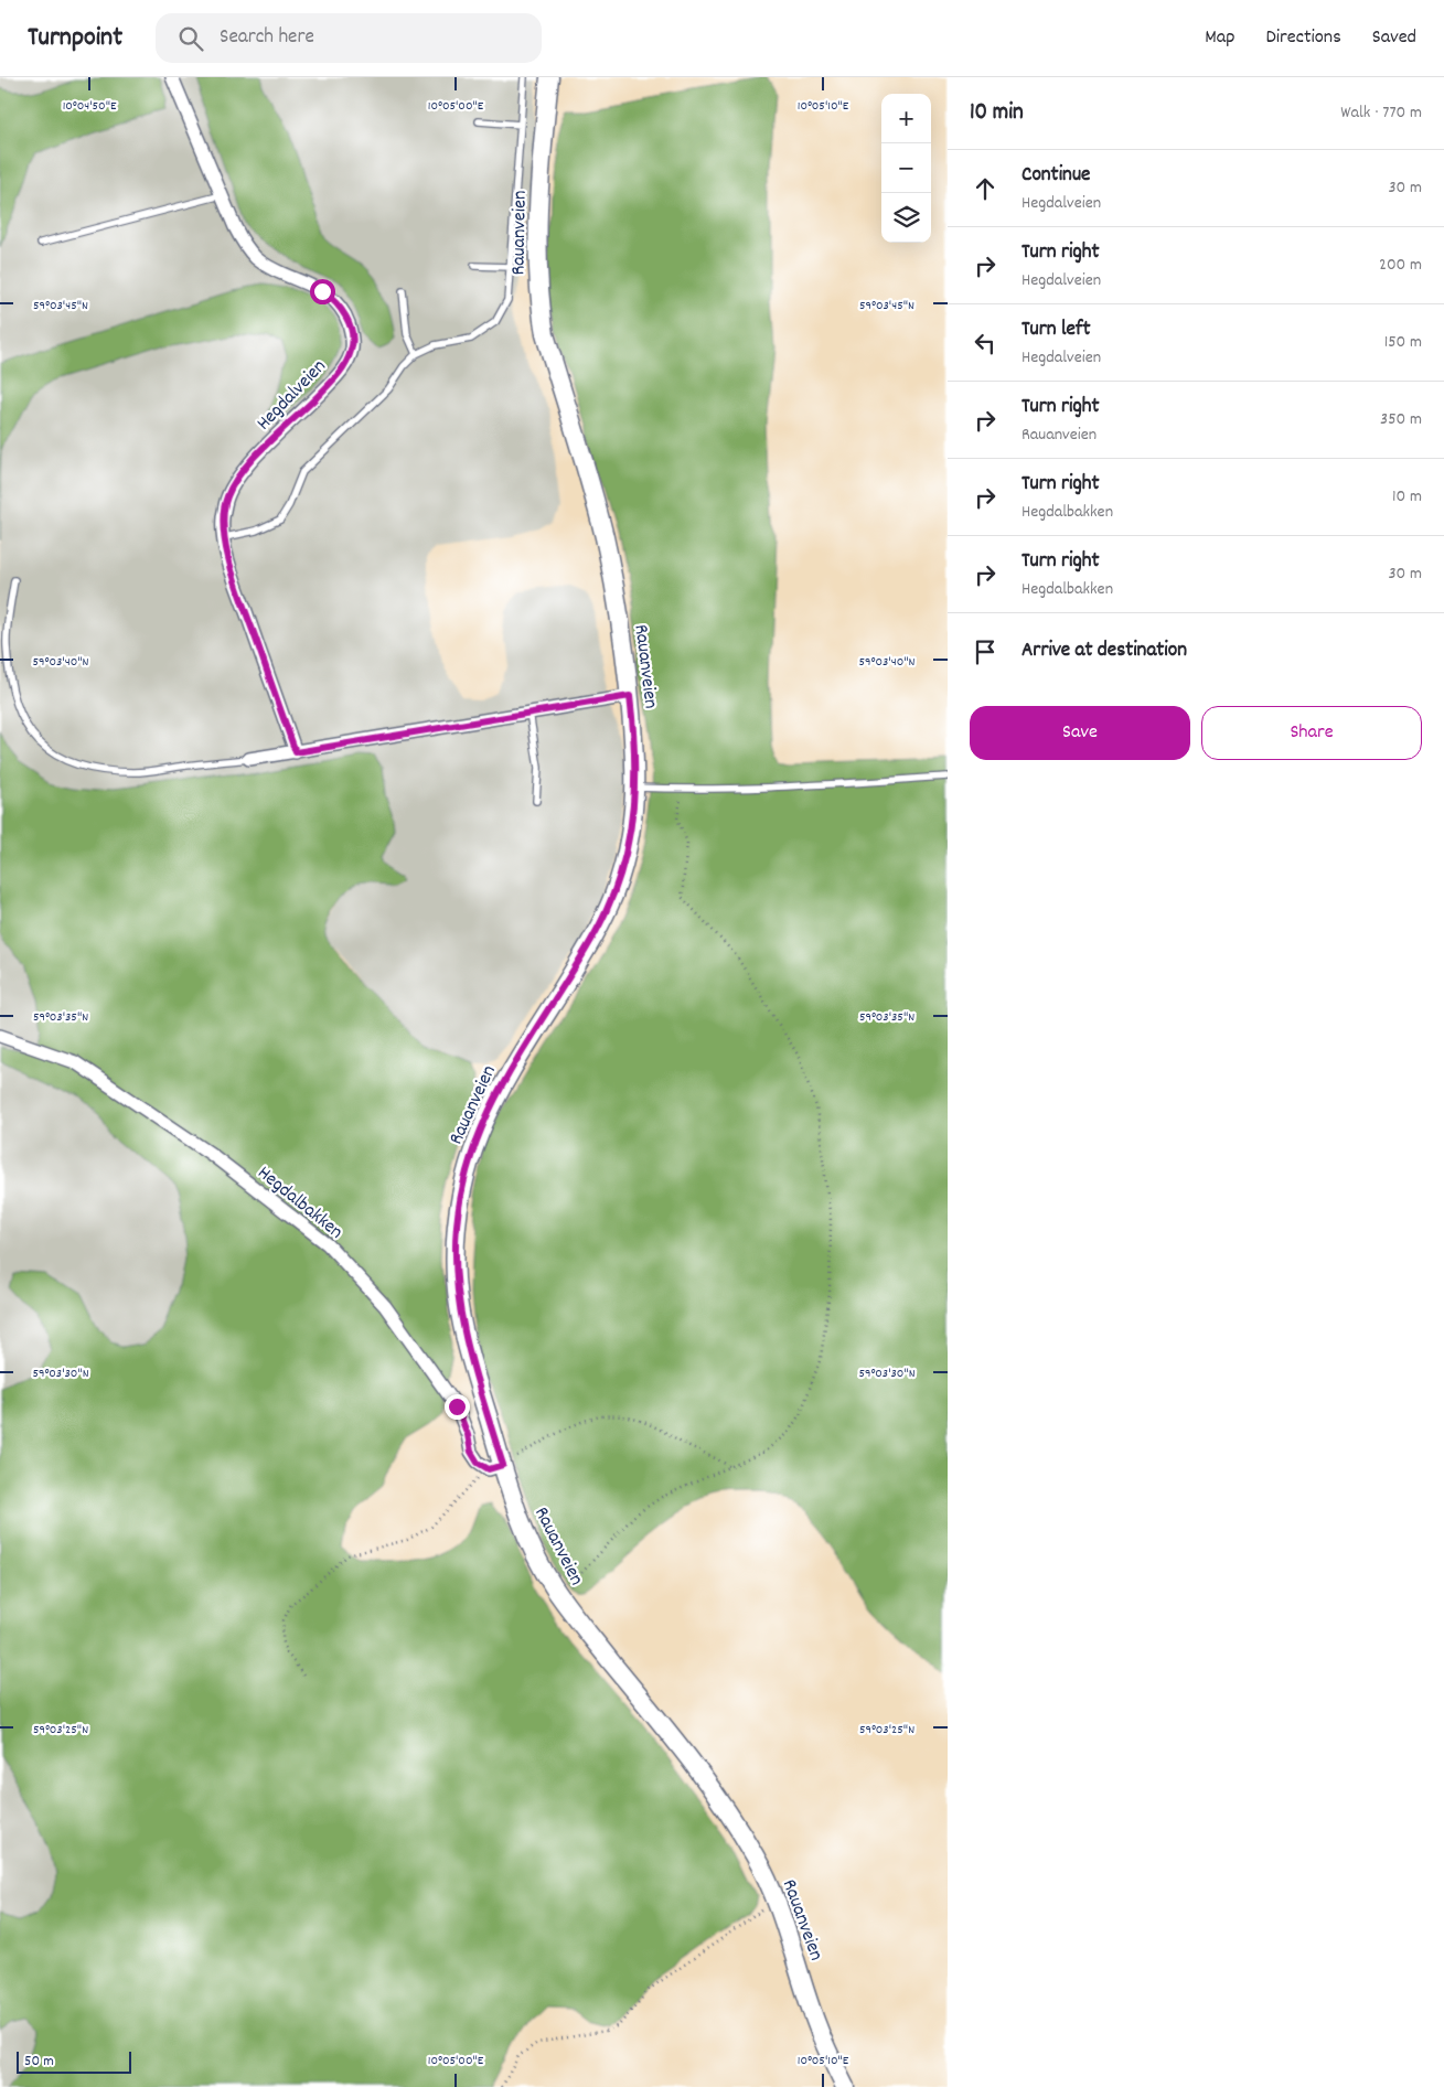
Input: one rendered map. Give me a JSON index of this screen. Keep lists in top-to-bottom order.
{
  "streets": {
    "main road": ["Rauanveien"],
    "street": ["Hegdalveien", "Hegdalbakken"]
  },
  "crossings": [
    ["Rauanveien", "Hegdalbakken"]
  ],
  "scale_bar": "50 m",
  "page": {
    "header": "Turnpoint",
    "search": "Search here",
    "nav": ["Map", "Directions", "Saved"],
    "heading": ["10 min", "Walk · 770 m"],
    "map_buttons": ["+", "−"],
    "list": [
      ["Continue", "Hegdalveien", "30 m"],
      ["Turn right", "Hegdalveien", "200 m"],
      ["Turn left", "Hegdalveien", "150 m"],
      ["Turn right", "Rauanveien", "350 m"],
      ["Turn right", "Hegdalbakken", "10 m"],
      ["Turn right", "Hegdalbakken", "30 m"],
      "Arrive at destination"
    ],
    "buttons": ["Save", "Share"],
    "scale": "50 m"
  },
  "coordinates": [
    "10°04'50\"E",
    "10°05'00\"E",
    "10°05'10\"E",
    "59°03'45\"N",
    "59°03'40\"N",
    "59°03'35\"N",
    "59°03'30\"N",
    "59°03'25\"N"
  ]
}
